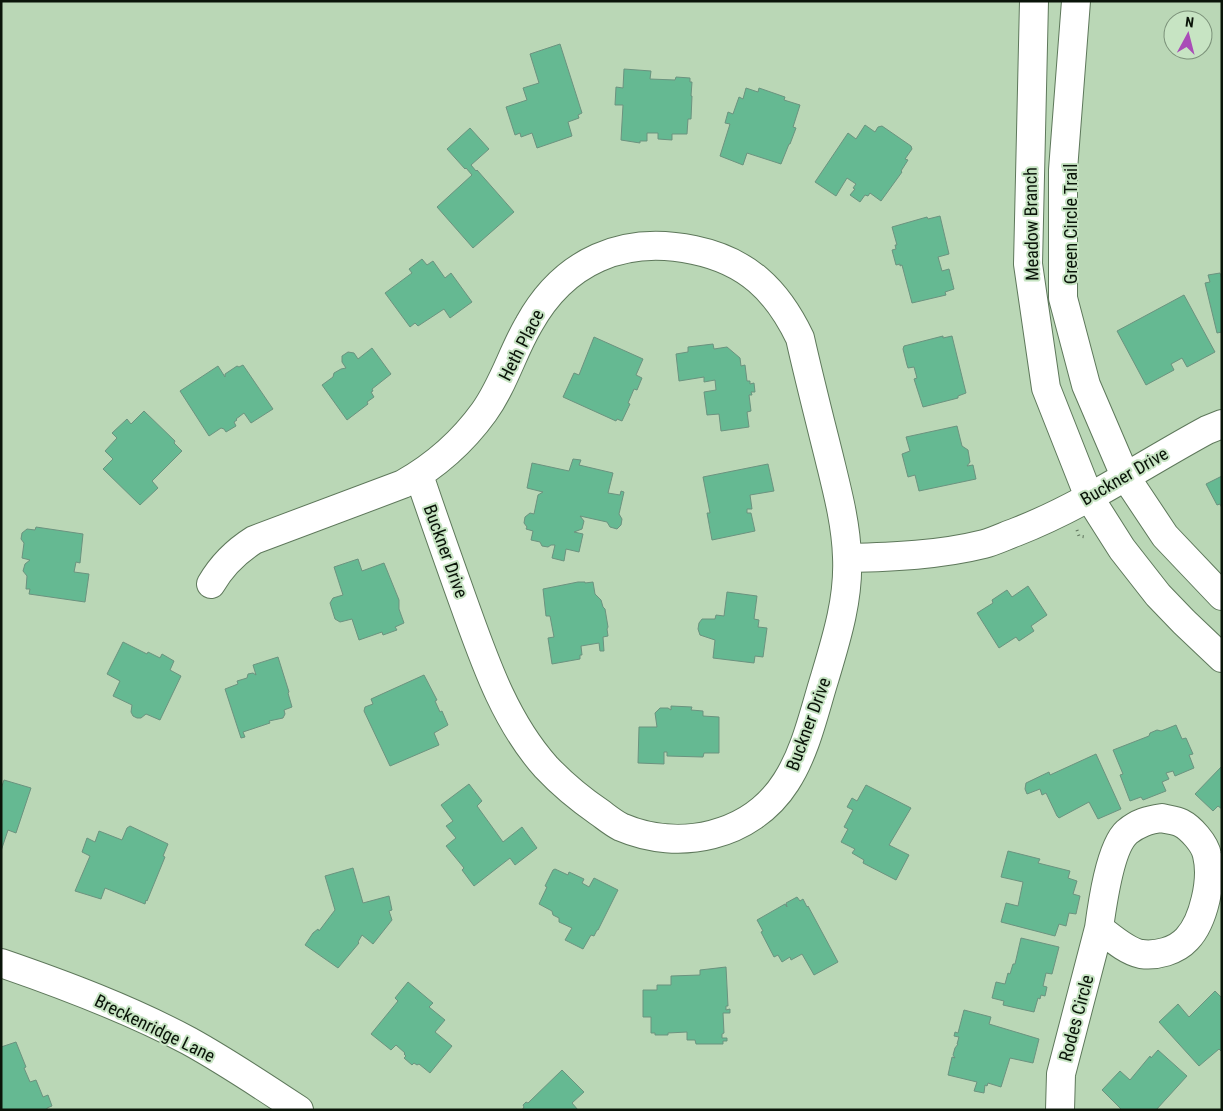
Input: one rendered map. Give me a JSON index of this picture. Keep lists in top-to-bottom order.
{
  "streets": {
    "street": [
      "Meadow Branch",
      "Heth Place",
      "Buckner Drive",
      "Rodes Circle",
      "Breckenridge Lane"
    ]
  },
  "crossings": [
    ["Meadow Branch", "Buckner Drive"],
    ["Heth Place", "Buckner Drive"]
  ],
  "north": "top"
}
